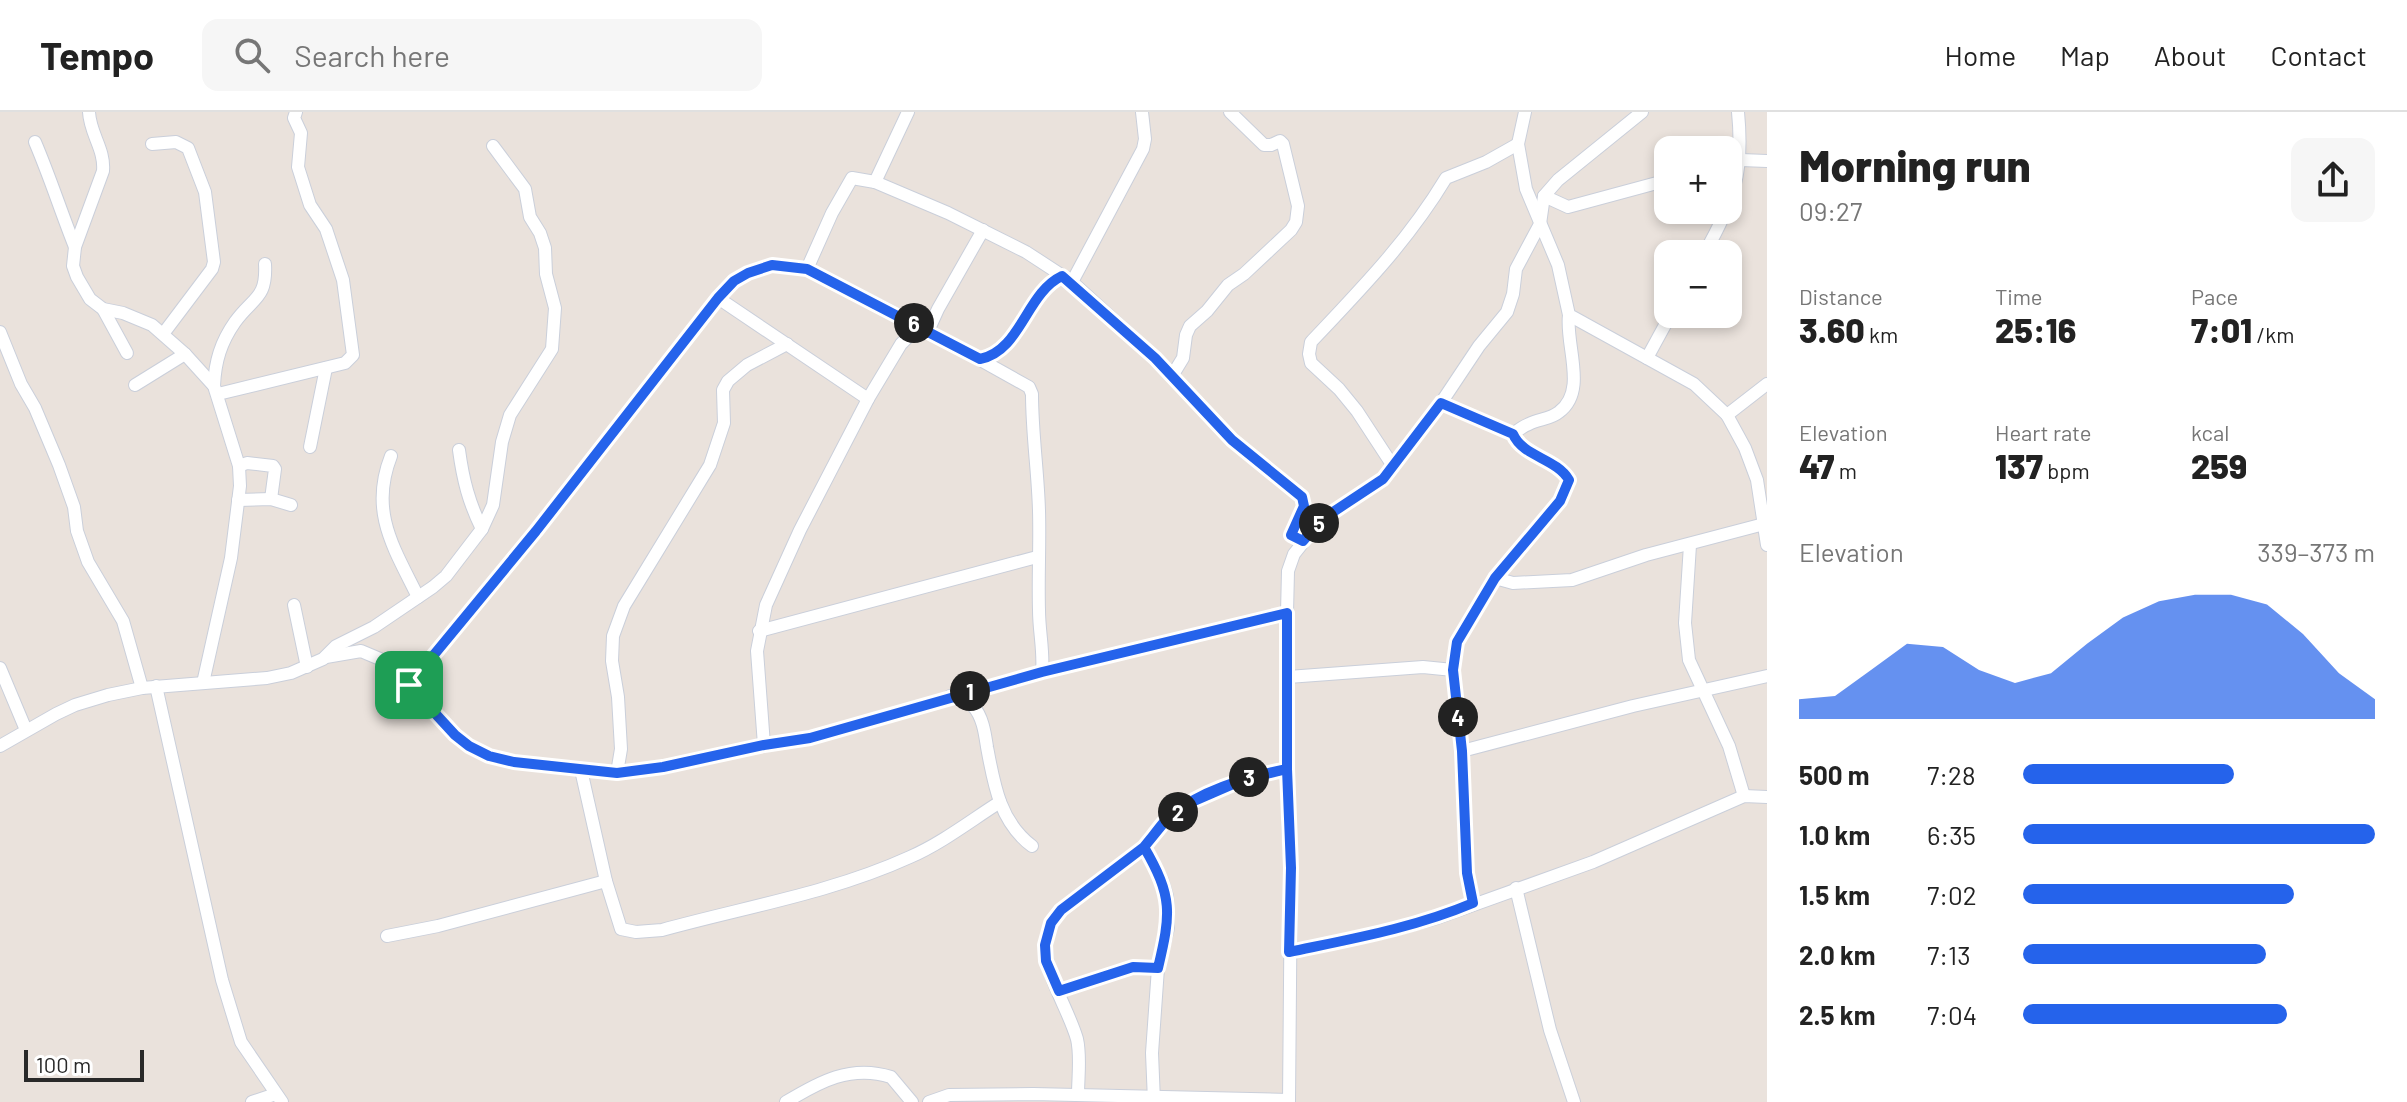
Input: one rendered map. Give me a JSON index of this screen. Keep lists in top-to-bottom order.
{
  "scale_bar": "100 m",
  "page": {
    "header": "Tempo",
    "search": "Search here",
    "nav": [
      "Home",
      "Map",
      "About",
      "Contact"
    ],
    "heading": ["Morning run", "09:27"],
    "map_buttons": ["+", "−"],
    "stats": [
      ["Distance", "3.60 km"],
      ["Time", "25:16"],
      ["Pace", "7:01 /km"],
      ["Elevation", "47 m"],
      ["Heart rate", "137 bpm"],
      ["kcal", "259"]
    ],
    "pins": [
      "6",
      "5",
      "1",
      "4",
      "3",
      "2"
    ],
    "chart": ["Elevation", "339–373 m"],
    "list": [
      {
        "name": "500 m",
        "note": "7:28"
      },
      {
        "name": "1.0 km",
        "note": "6:35"
      },
      {
        "name": "1.5 km",
        "note": "7:02"
      },
      {
        "name": "2.0 km",
        "note": "7:13"
      },
      {
        "name": "2.5 km",
        "note": "7:04"
      }
    ],
    "scale": "100 m"
  }
}
